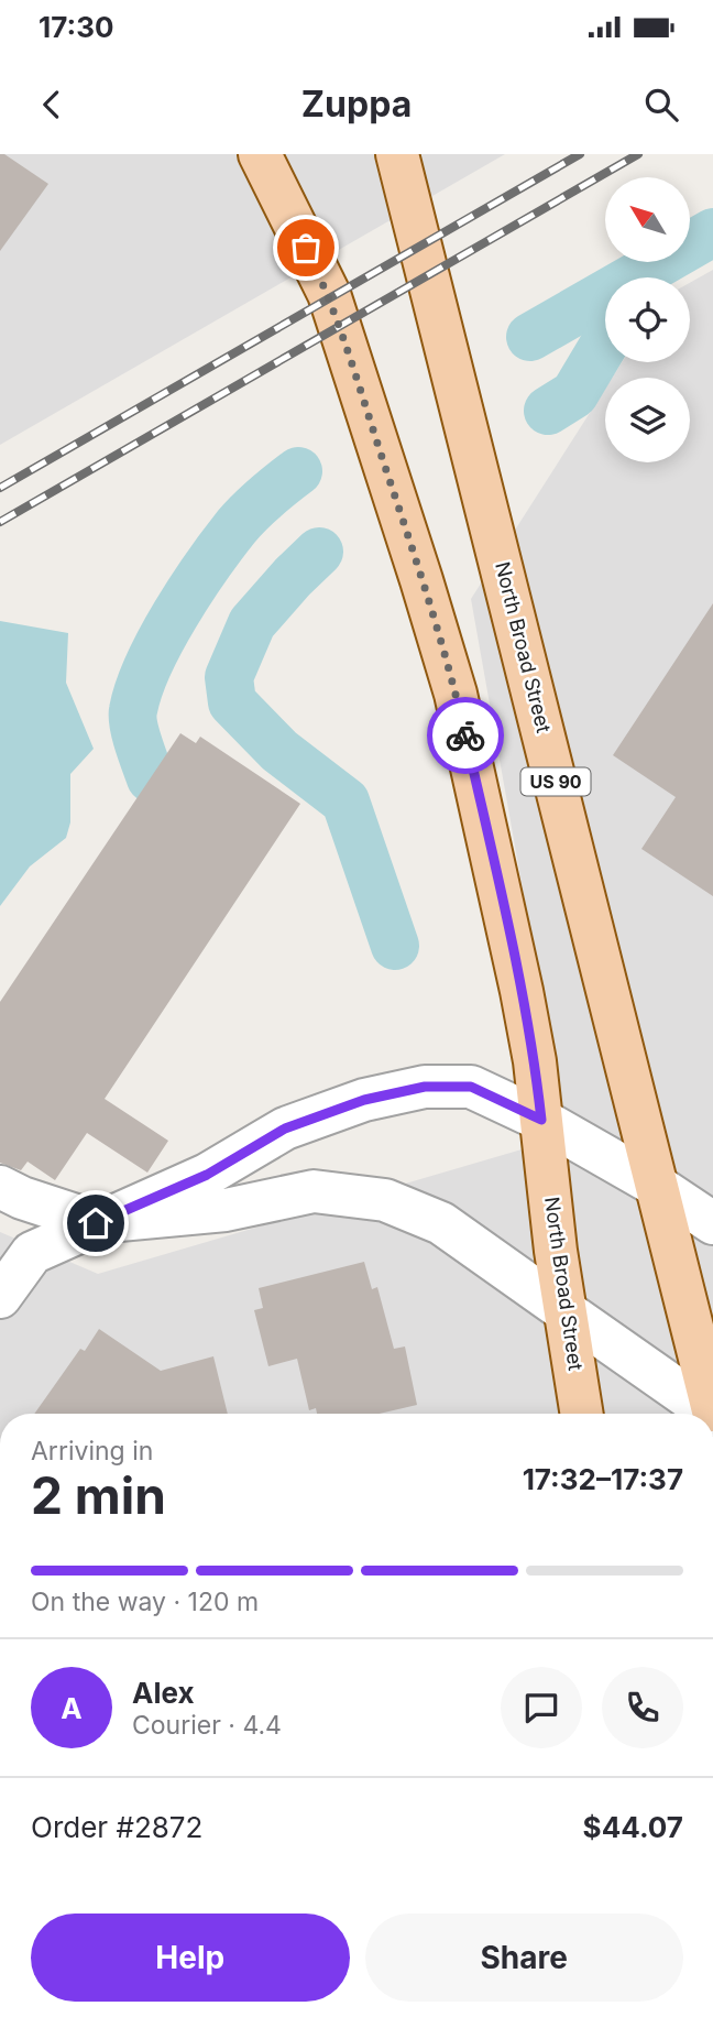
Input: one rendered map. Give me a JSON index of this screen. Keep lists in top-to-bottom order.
{
  "streets": {
    "main road": ["North Broad Street", "US 90"]
  },
  "north": "top left",
  "page": {
    "status": "17:30",
    "header": "Zuppa",
    "heading": ["2 min", "Arriving in", "17:32–17:37"],
    "panel": [
      "Alex",
      "Courier · 4.4",
      "Order #2872",
      "$44.07"
    ],
    "bar": "On the way · 120 m",
    "round": "A",
    "buttons": ["Help", "Share"]
  }
}
